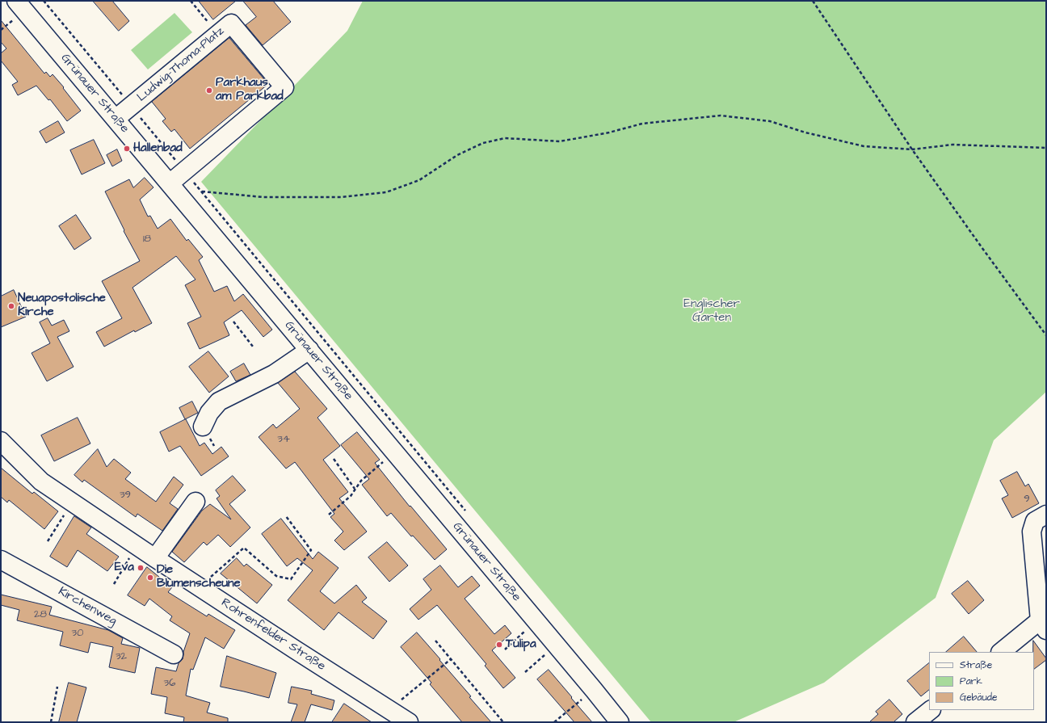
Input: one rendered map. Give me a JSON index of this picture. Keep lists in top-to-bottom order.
{
  "streets": {
    "street": [
      "Ludwig-Thoma-Platz",
      "Grünauer Straße",
      "Kirchenweg",
      "Rohrenfelder Straße"
    ]
  },
  "crossings": [
    ["Ludwig-Thoma-Platz", "Grünauer Straße"]
  ],
  "parks": ["Englischer Garten"],
  "places": [
    "Parkhaus am Parkbad",
    "Hallenbad",
    "Neuapostolische Kirche",
    "Eva",
    "Die Blumenscheune",
    "Tulipa"
  ],
  "house_numbers": [
    "18",
    "34",
    "39",
    "9",
    "28",
    "30",
    "32",
    "36"
  ],
  "legend": ["Straße", "Park", "Gebäude"]
}
